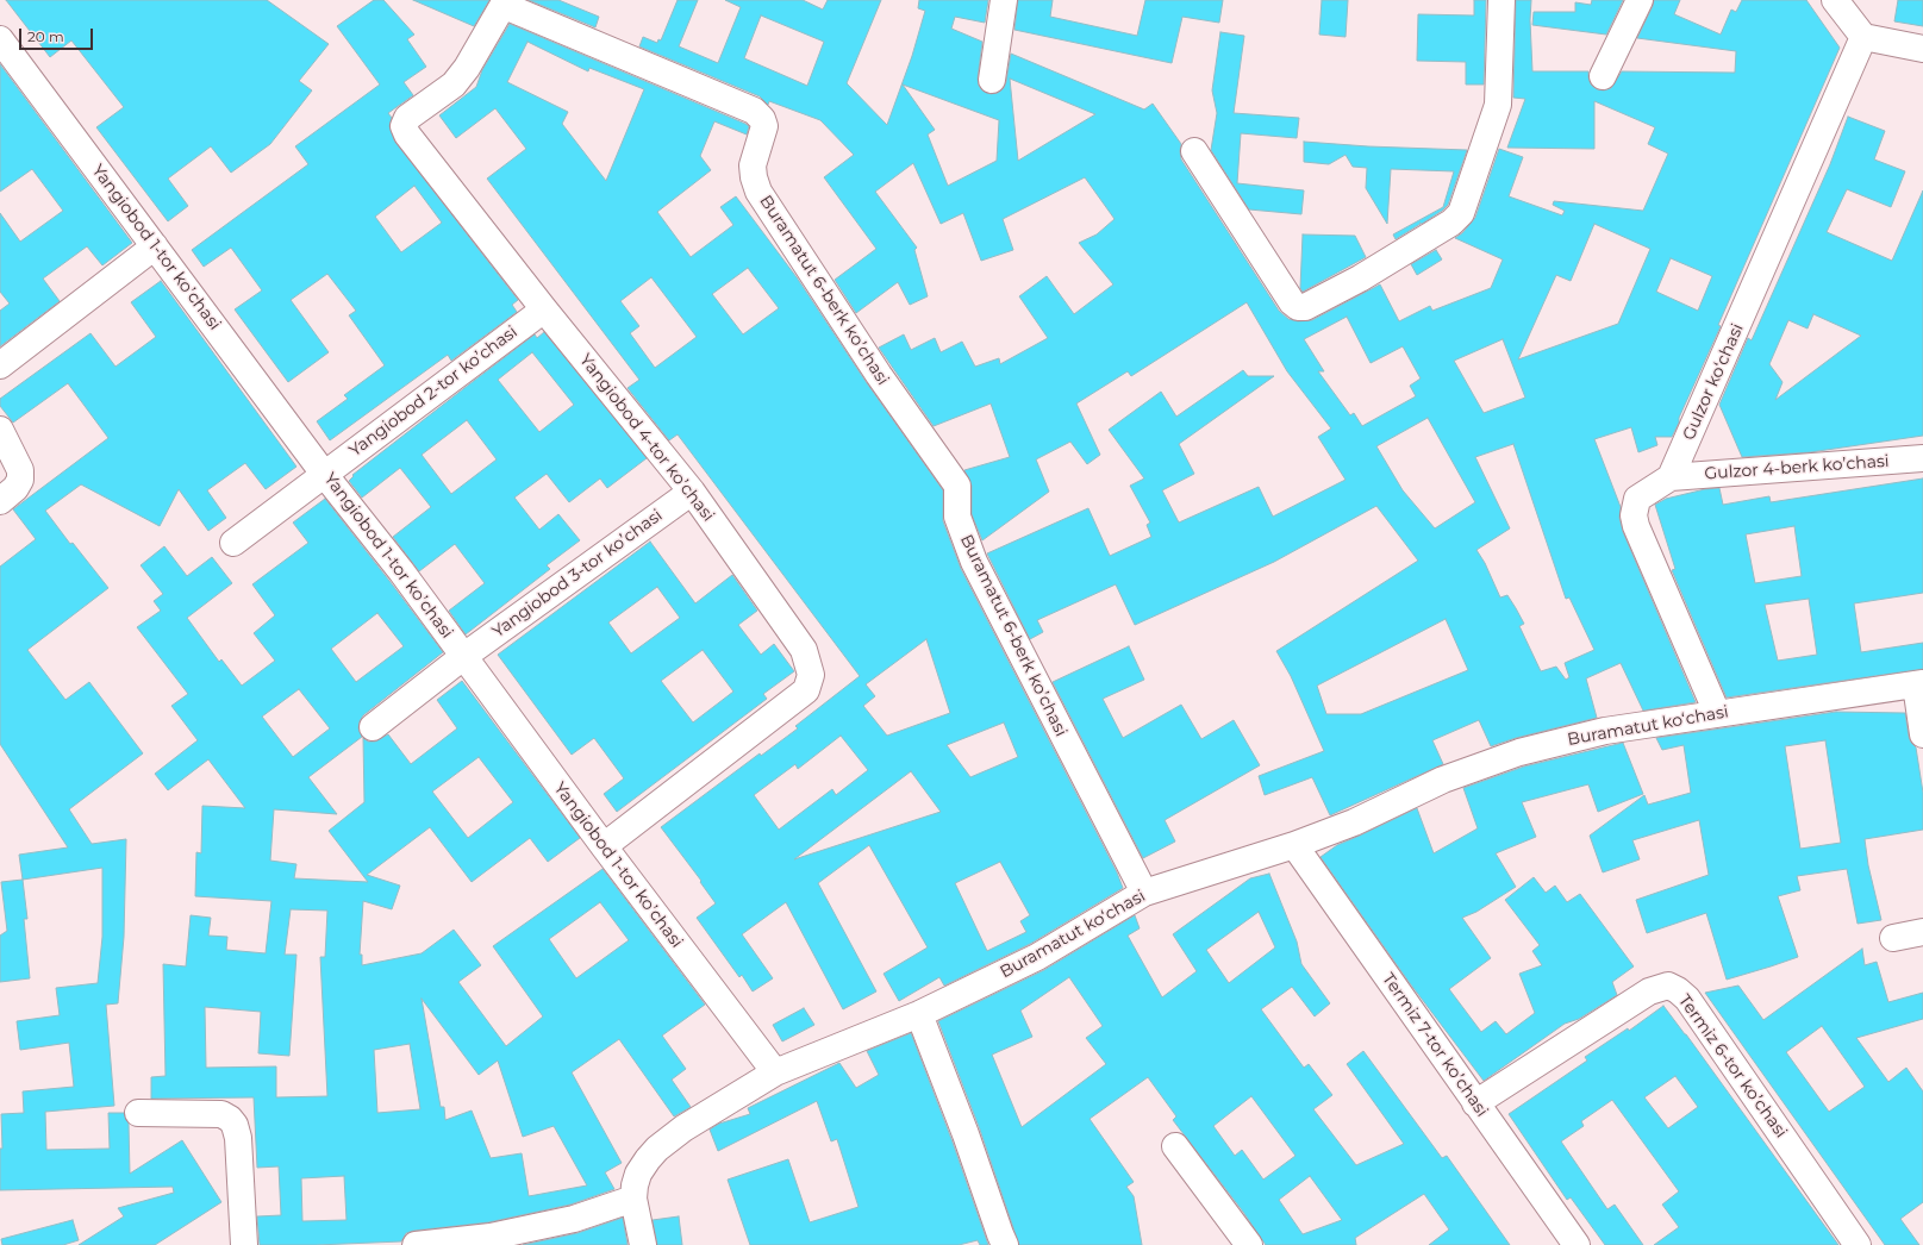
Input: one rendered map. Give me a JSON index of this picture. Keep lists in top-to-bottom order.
{
  "streets": {
    "street": [
      "Yangiobod 1-tor koʼchasi",
      "Buramatut 6-berk koʼchasi",
      "Gulzor koʻchasi",
      "Yangiobod 2-tor koʼchasi",
      "Yangiobod 4-tor koʼchasi",
      "Gulzor 4-berk koʼchasi",
      "Yangiobod 3-tor koʼchasi",
      "Buramatut koʻchasi",
      "Termiz 7-tor koʼchasi",
      "Termiz 6-tor koʼchasi"
    ]
  },
  "crossings": [
    ["Yangiobod 1-tor koʼchasi", "Yangiobod 2-tor koʼchasi"],
    ["Yangiobod 1-tor koʼchasi", "Yangiobod 4-tor koʼchasi"],
    ["Yangiobod 1-tor koʼchasi", "Yangiobod 3-tor koʼchasi"],
    ["Yangiobod 1-tor koʼchasi", "Buramatut koʻchasi"],
    ["Buramatut 6-berk koʼchasi", "Yangiobod 4-tor koʼchasi"],
    ["Buramatut 6-berk koʼchasi", "Buramatut koʻchasi"],
    ["Gulzor koʻchasi", "Gulzor 4-berk koʼchasi"],
    ["Yangiobod 2-tor koʼchasi", "Yangiobod 4-tor koʼchasi"],
    ["Yangiobod 4-tor koʼchasi", "Yangiobod 3-tor koʼchasi"],
    ["Buramatut koʻchasi", "Termiz 7-tor koʼchasi"],
    ["Termiz 7-tor koʼchasi", "Termiz 6-tor koʼchasi"]
  ],
  "scale_bar": "20 m"
}
